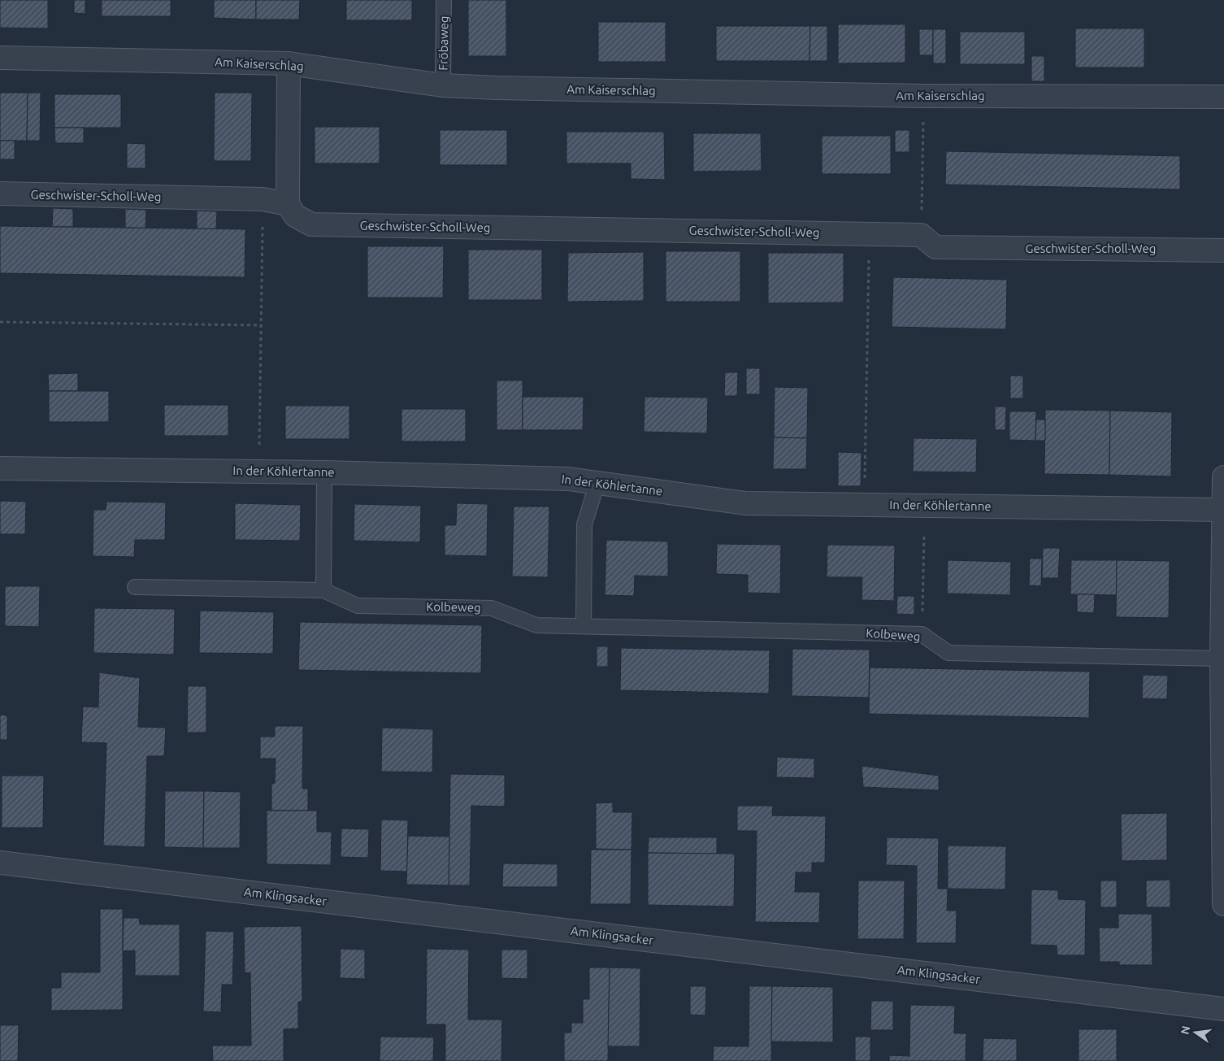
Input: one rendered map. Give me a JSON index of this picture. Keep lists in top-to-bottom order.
{
  "streets": {
    "street": [
      "Am Kaiserschlag",
      "Geschwister-Scholl-Weg",
      "In der Köhlertanne",
      "Am Klingsacker"
    ],
    "lane": ["Fröbaweg", "Kolbeweg"]
  },
  "crossings": [
    ["Fröbaweg", "Am Kaiserschlag"]
  ],
  "north": "left"
}
